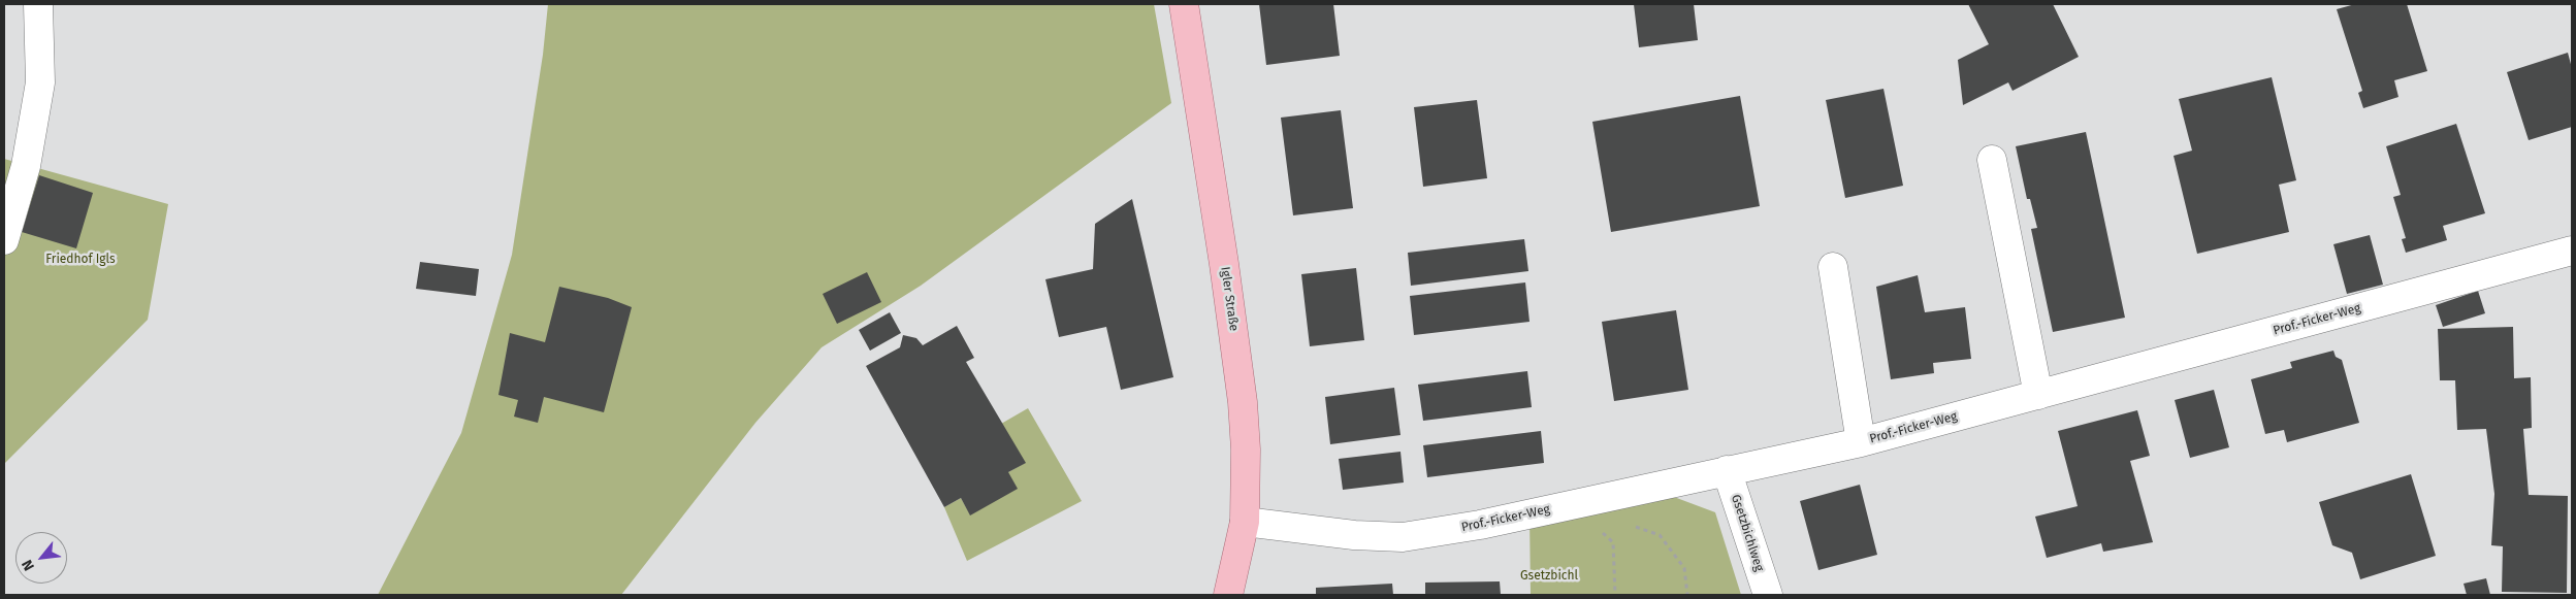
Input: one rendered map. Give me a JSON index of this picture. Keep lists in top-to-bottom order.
{
  "streets": {
    "main road": ["Igler Straße"],
    "street": ["Prof.-Ficker-Weg", "Gsetzbichlweg"]
  },
  "crossings": [
    ["Igler Straße", "Prof.-Ficker-Weg"],
    ["Prof.-Ficker-Weg", "Gsetzbichlweg"]
  ],
  "parks": ["Friedhof Igls", "Gsetzbichl"],
  "north": "bottom left"
}
